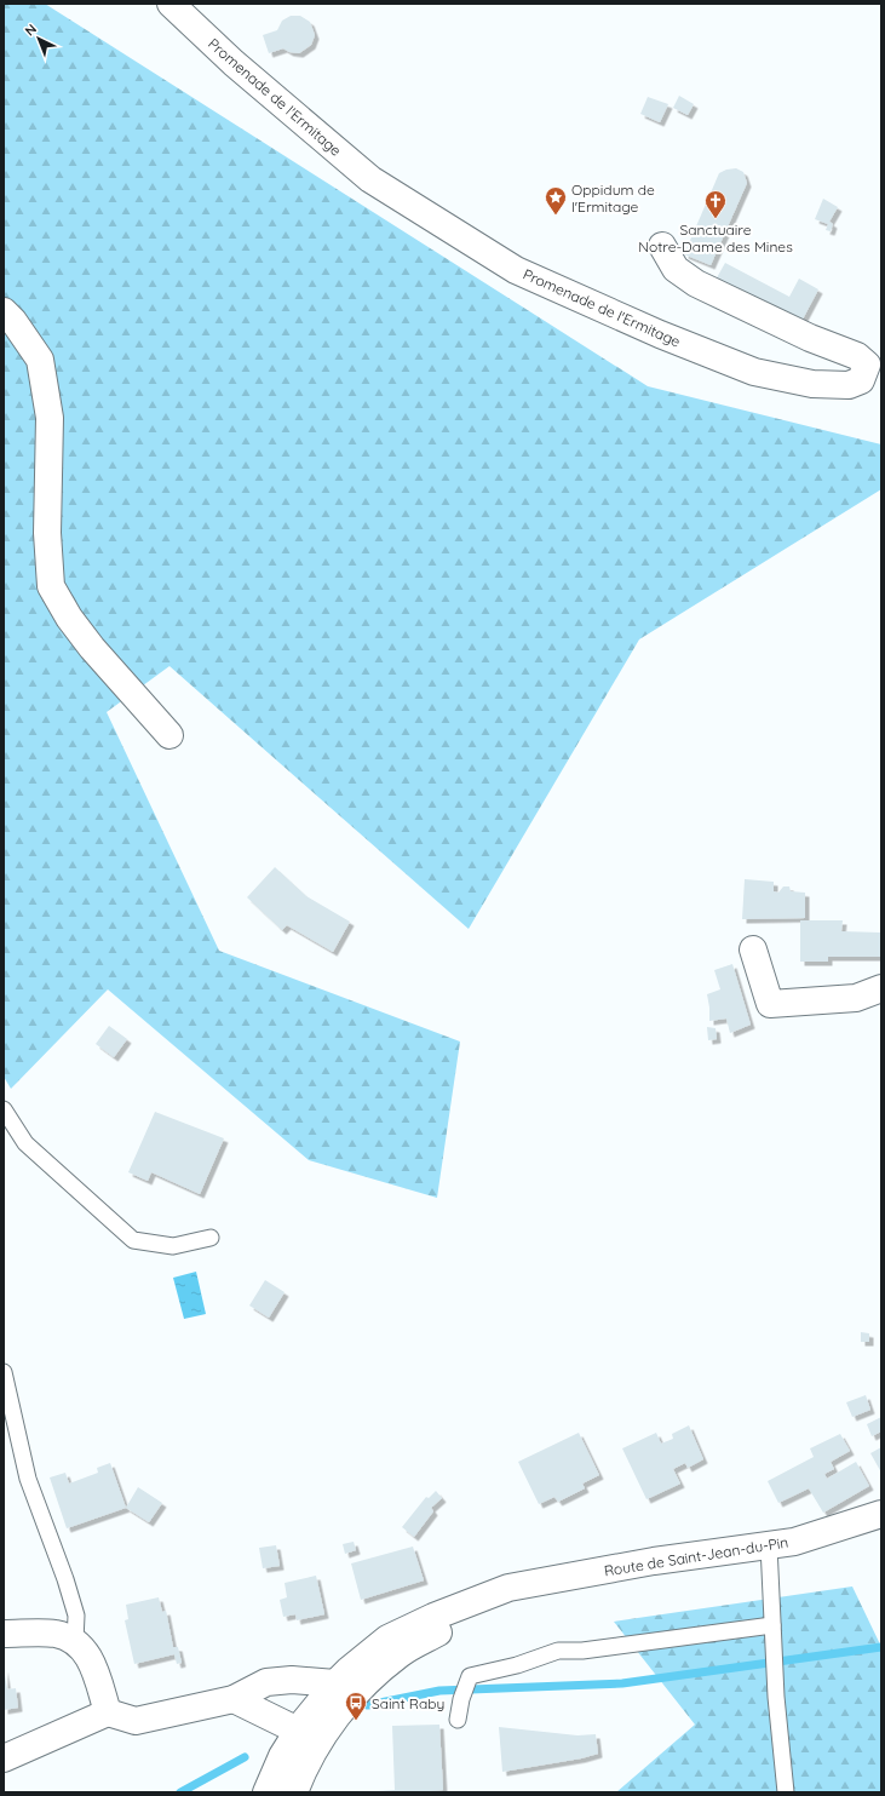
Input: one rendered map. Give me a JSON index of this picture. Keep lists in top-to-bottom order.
{
  "streets": {
    "street": ["Promenade de l'Ermitage", "Route de Saint-Jean-du-Pin"]
  },
  "places": {
    "place": ["Oppidum de l'Ermitage"],
    "church": ["Sanctuaire Notre-Dame des Mines"],
    "bus stop": ["Saint Raby"]
  },
  "north": "top left"
}
